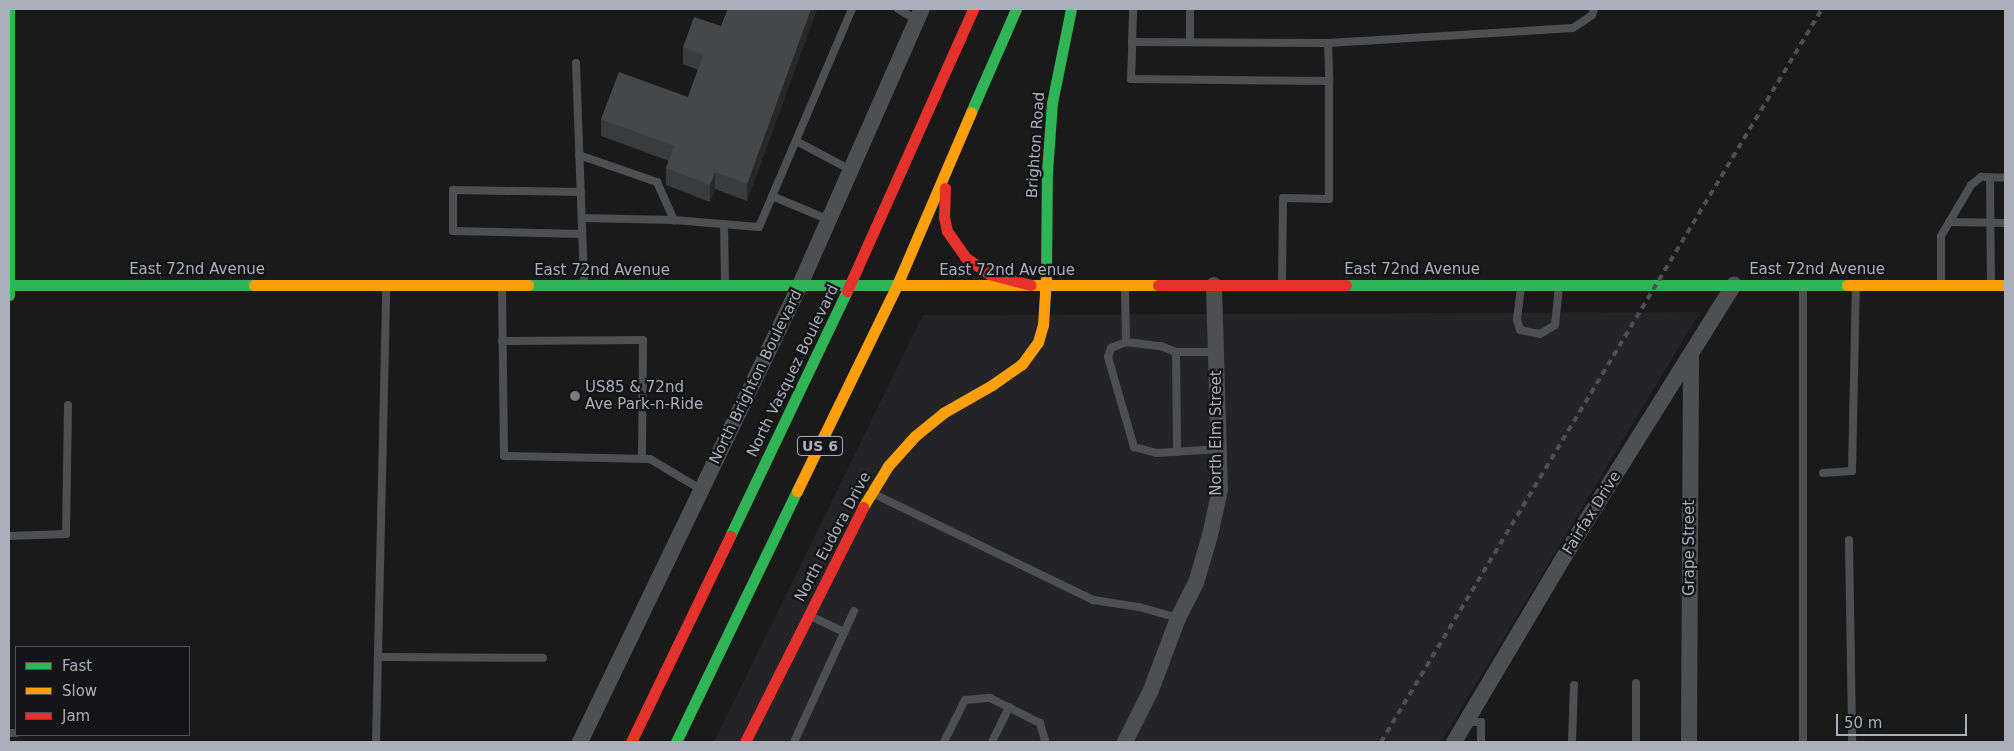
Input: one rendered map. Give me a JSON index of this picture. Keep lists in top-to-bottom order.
{
  "streets": {
    "main road": [
      "Brighton Road",
      "East 72nd Avenue",
      "North Vasquez Boulevard",
      "US 6",
      "North Eudora Drive"
    ],
    "street": [
      "North Brighton Boulevard",
      "North Elm Street",
      "Fairfax Drive",
      "Grape Street"
    ]
  },
  "crossings": [
    ["Brighton Road", "East 72nd Avenue"],
    ["Brighton Road", "North Eudora Drive"],
    ["East 72nd Avenue", "North Vasquez Boulevard"],
    ["East 72nd Avenue", "North Brighton Boulevard"],
    ["East 72nd Avenue", "North Elm Street"],
    ["East 72nd Avenue", "US 6"],
    ["East 72nd Avenue", "Fairfax Drive"],
    ["East 72nd Avenue", "North Eudora Drive"],
    ["Fairfax Drive", "Grape Street"]
  ],
  "places": ["US85 & 72nd Ave Park-n-Ride"],
  "legend": ["Fast", "Slow", "Jam"],
  "scale_bar": "50 m"
}
